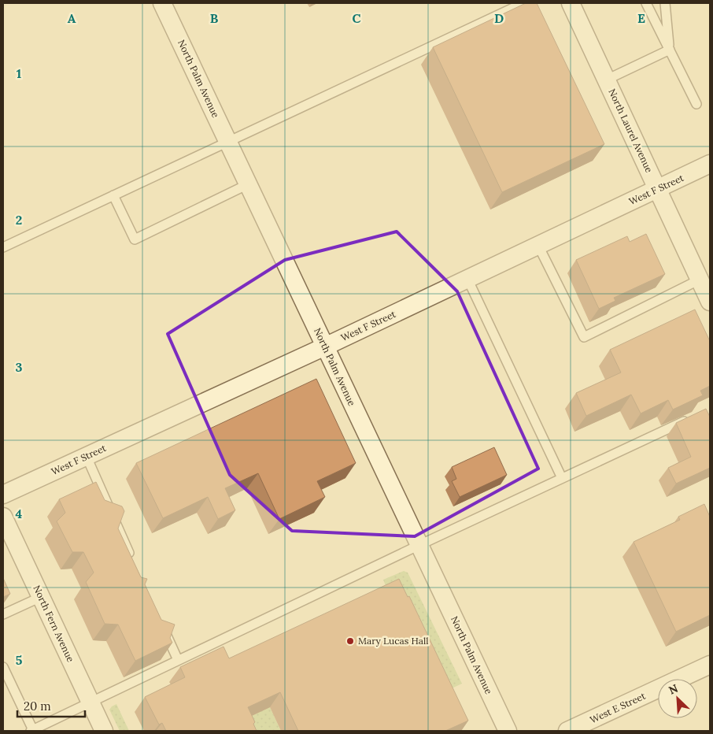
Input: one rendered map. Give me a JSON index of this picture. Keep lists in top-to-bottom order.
{
  "streets": {
    "street": [
      "North Palm Avenue",
      "North Laurel Avenue",
      "West F Street",
      "North Fern Avenue",
      "West E Street"
    ]
  },
  "crossings": [
    ["North Palm Avenue", "West F Street"],
    ["North Laurel Avenue", "West F Street"]
  ],
  "places": ["Mary Lucas Hall"],
  "scale_bar": "20 m",
  "north": "top left",
  "grid": {
    "columns": [
      "A",
      "B",
      "C",
      "D",
      "E"
    ],
    "rows": [
      "1",
      "2",
      "3",
      "4",
      "5"
    ]
  }
}
